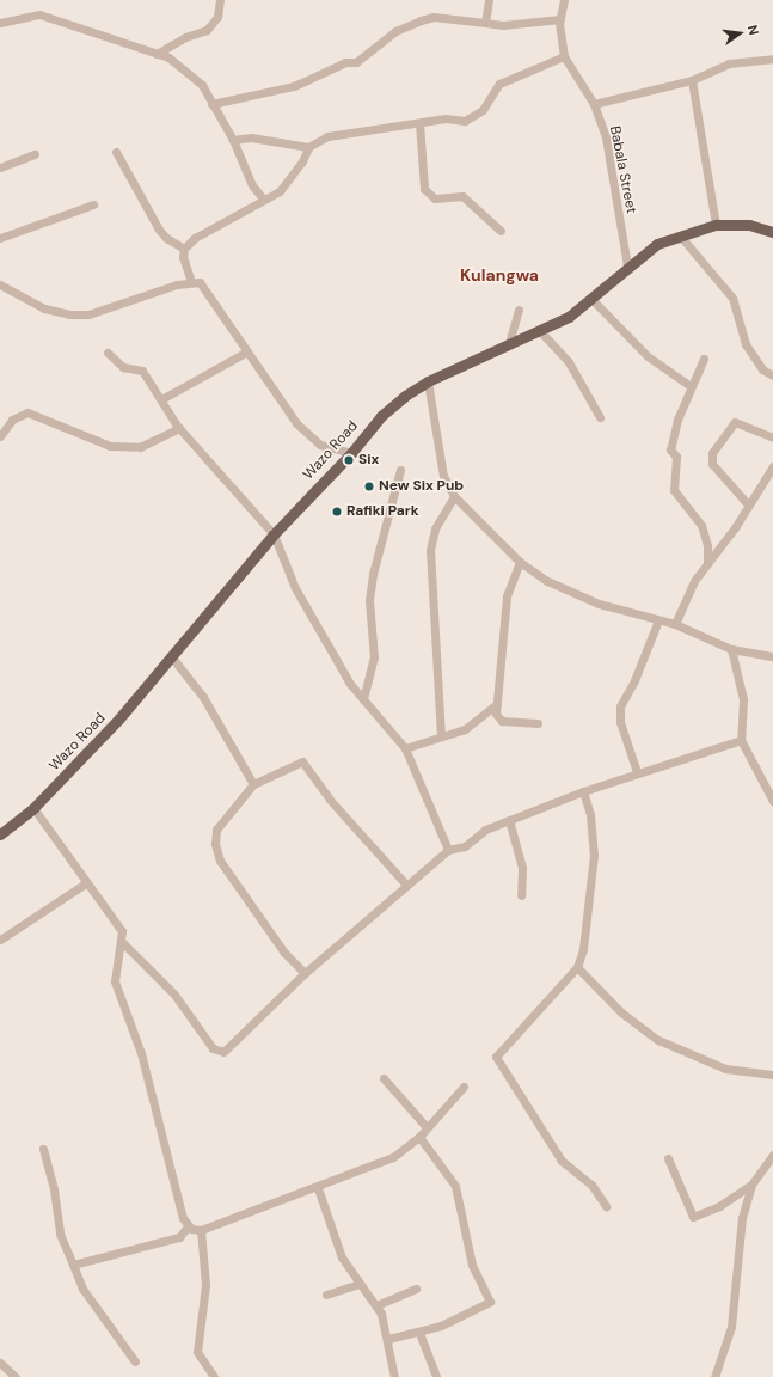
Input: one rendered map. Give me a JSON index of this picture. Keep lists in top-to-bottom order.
{
  "streets": {
    "main road": ["Wazo Road"],
    "street": ["Babala Street"]
  },
  "crossings": [
    ["Babala Street", "Wazo Road"]
  ],
  "districts": ["Kulangwa"],
  "places": ["Six", "New Six Pub", "Rafiki Park"],
  "north": "right"
}
